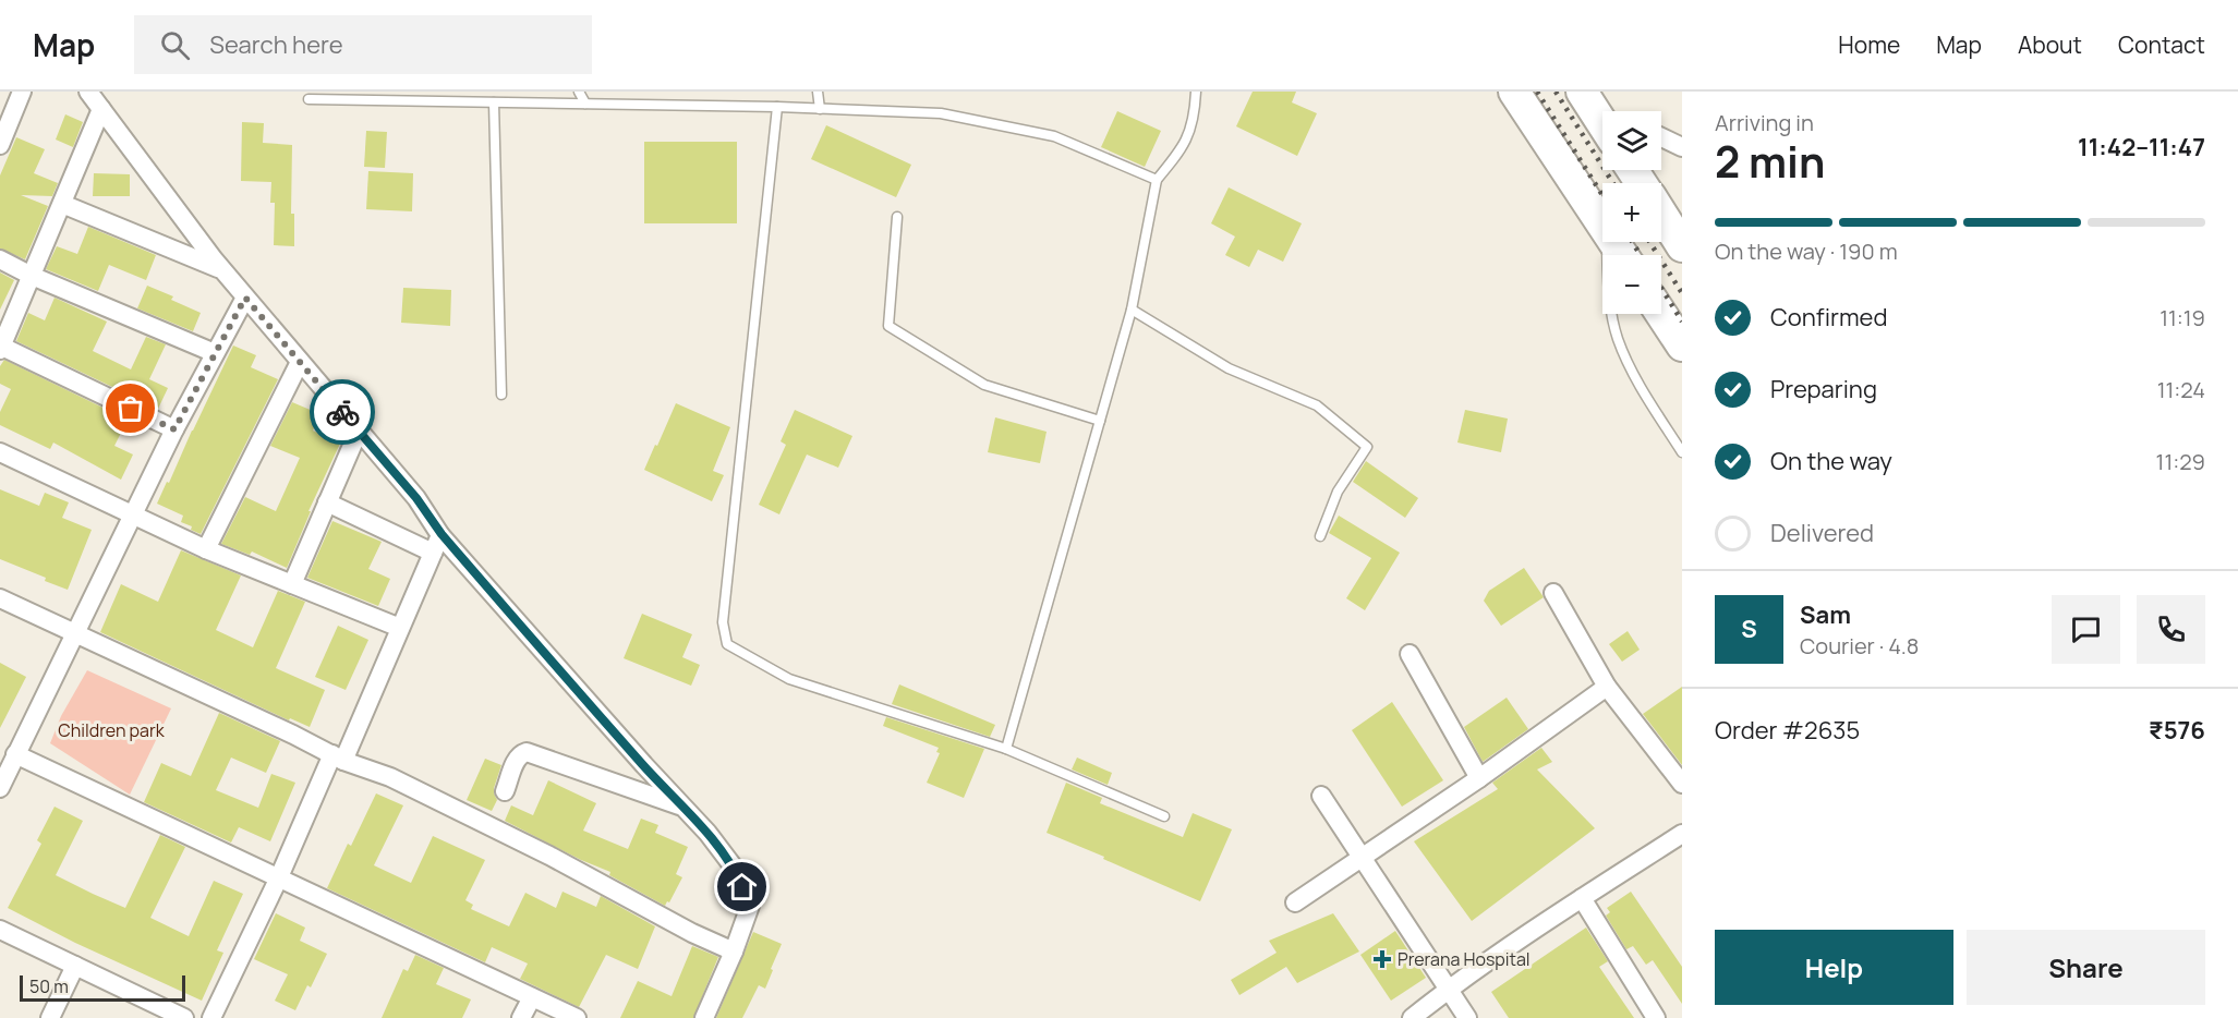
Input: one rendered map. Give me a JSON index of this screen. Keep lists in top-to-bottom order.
{
  "parks": ["Children park"],
  "places": {
    "health": ["Prerana Hospital"]
  },
  "scale_bar": "50 m",
  "page": {
    "header": "Map",
    "search": "Search here",
    "nav": [
      "Home",
      "Map",
      "About",
      "Contact"
    ],
    "heading": ["2 min", "Arriving in", "11:42–11:47"],
    "panel": [
      "Sam",
      "Courier · 4.8",
      "Order #2635",
      "₹576"
    ],
    "map_buttons": ["+", "−"],
    "bar": "On the way · 190 m",
    "list": [
      ["Confirmed", "11:19"],
      ["Preparing", "11:24"],
      ["On the way", "11:29"],
      "Delivered"
    ],
    "round": "S",
    "buttons": ["Help", "Share"],
    "scale": "50 m"
  }
}
